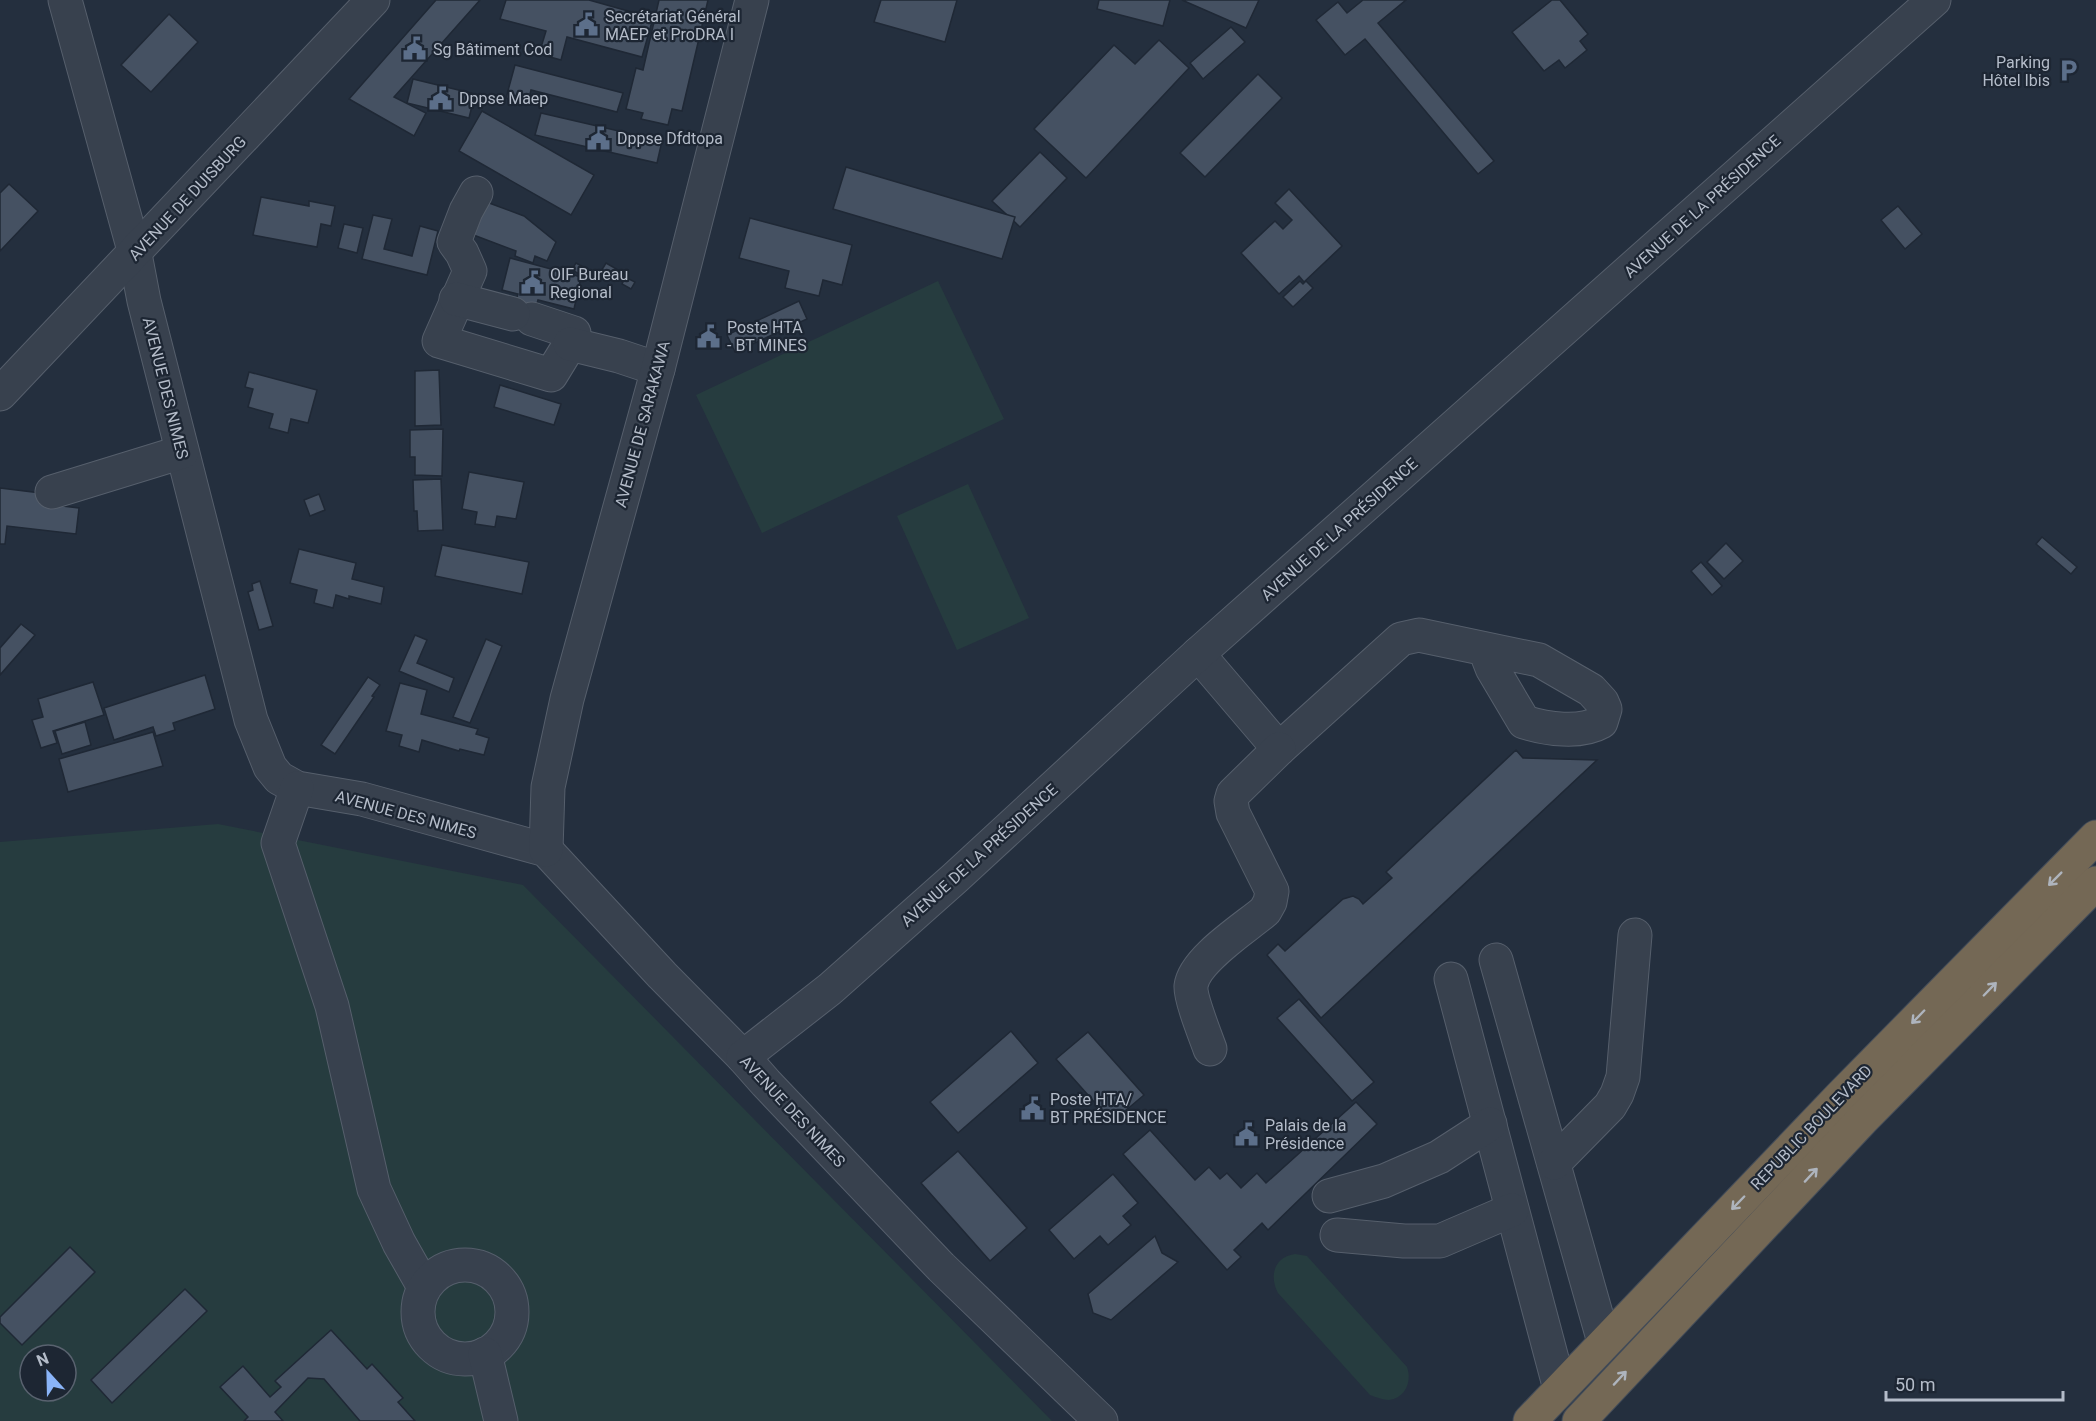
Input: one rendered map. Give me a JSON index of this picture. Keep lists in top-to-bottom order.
{
  "streets": {
    "highway": ["REPUBLIC BOULEVARD"],
    "street": [
      "AVENUE DE DUISBURG",
      "AVENUE DE LA PRÉSIDENCE",
      "AVENUE DES NIMES",
      "AVENUE DE SARAKAWA"
    ]
  },
  "crossings": [
    ["AVENUE DE DUISBURG", "AVENUE DES NIMES"],
    ["AVENUE DE LA PRÉSIDENCE", "AVENUE DES NIMES"],
    ["AVENUE DES NIMES", "AVENUE DE SARAKAWA"]
  ],
  "places": {
    "public building": [
      "Secrétariat Général MAEP et ProDRA I",
      "Sg Bâtiment Cod",
      "Dppse Maep",
      "Dppse Dfdtopa",
      "OIF Bureau Regional",
      "Poste HTA - BT MINES",
      "Poste HTA/ BT PRÉSIDENCE",
      "Palais de la Présidence"
    ],
    "parking": ["Parking Hôtel Ibis"]
  },
  "scale_bar": "50 m",
  "north": "top"
}
